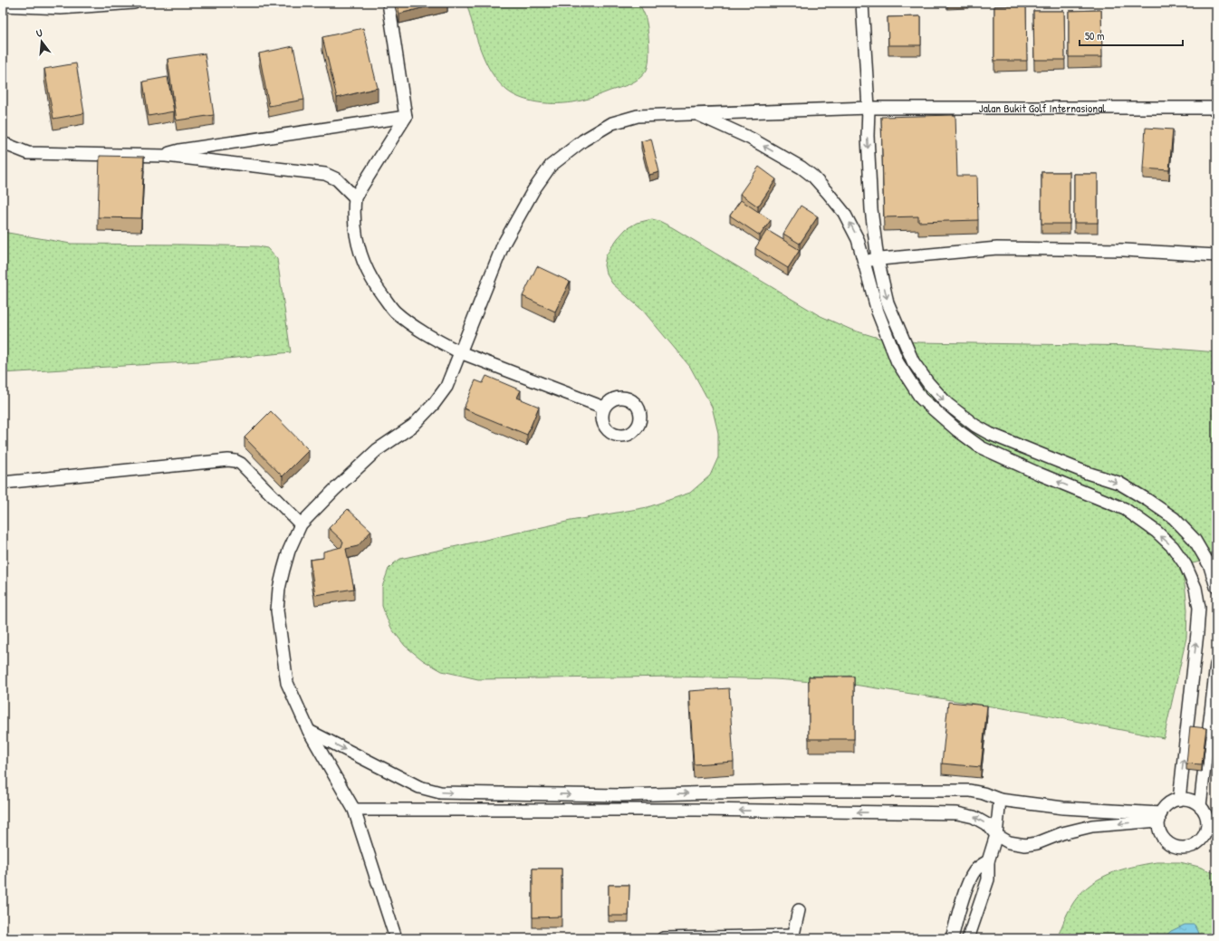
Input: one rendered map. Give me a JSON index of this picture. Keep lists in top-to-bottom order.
{
  "streets": {
    "street": ["Jalan Bukit Golf Internasional"]
  },
  "scale_bar": "50 m",
  "north": "top"
}
